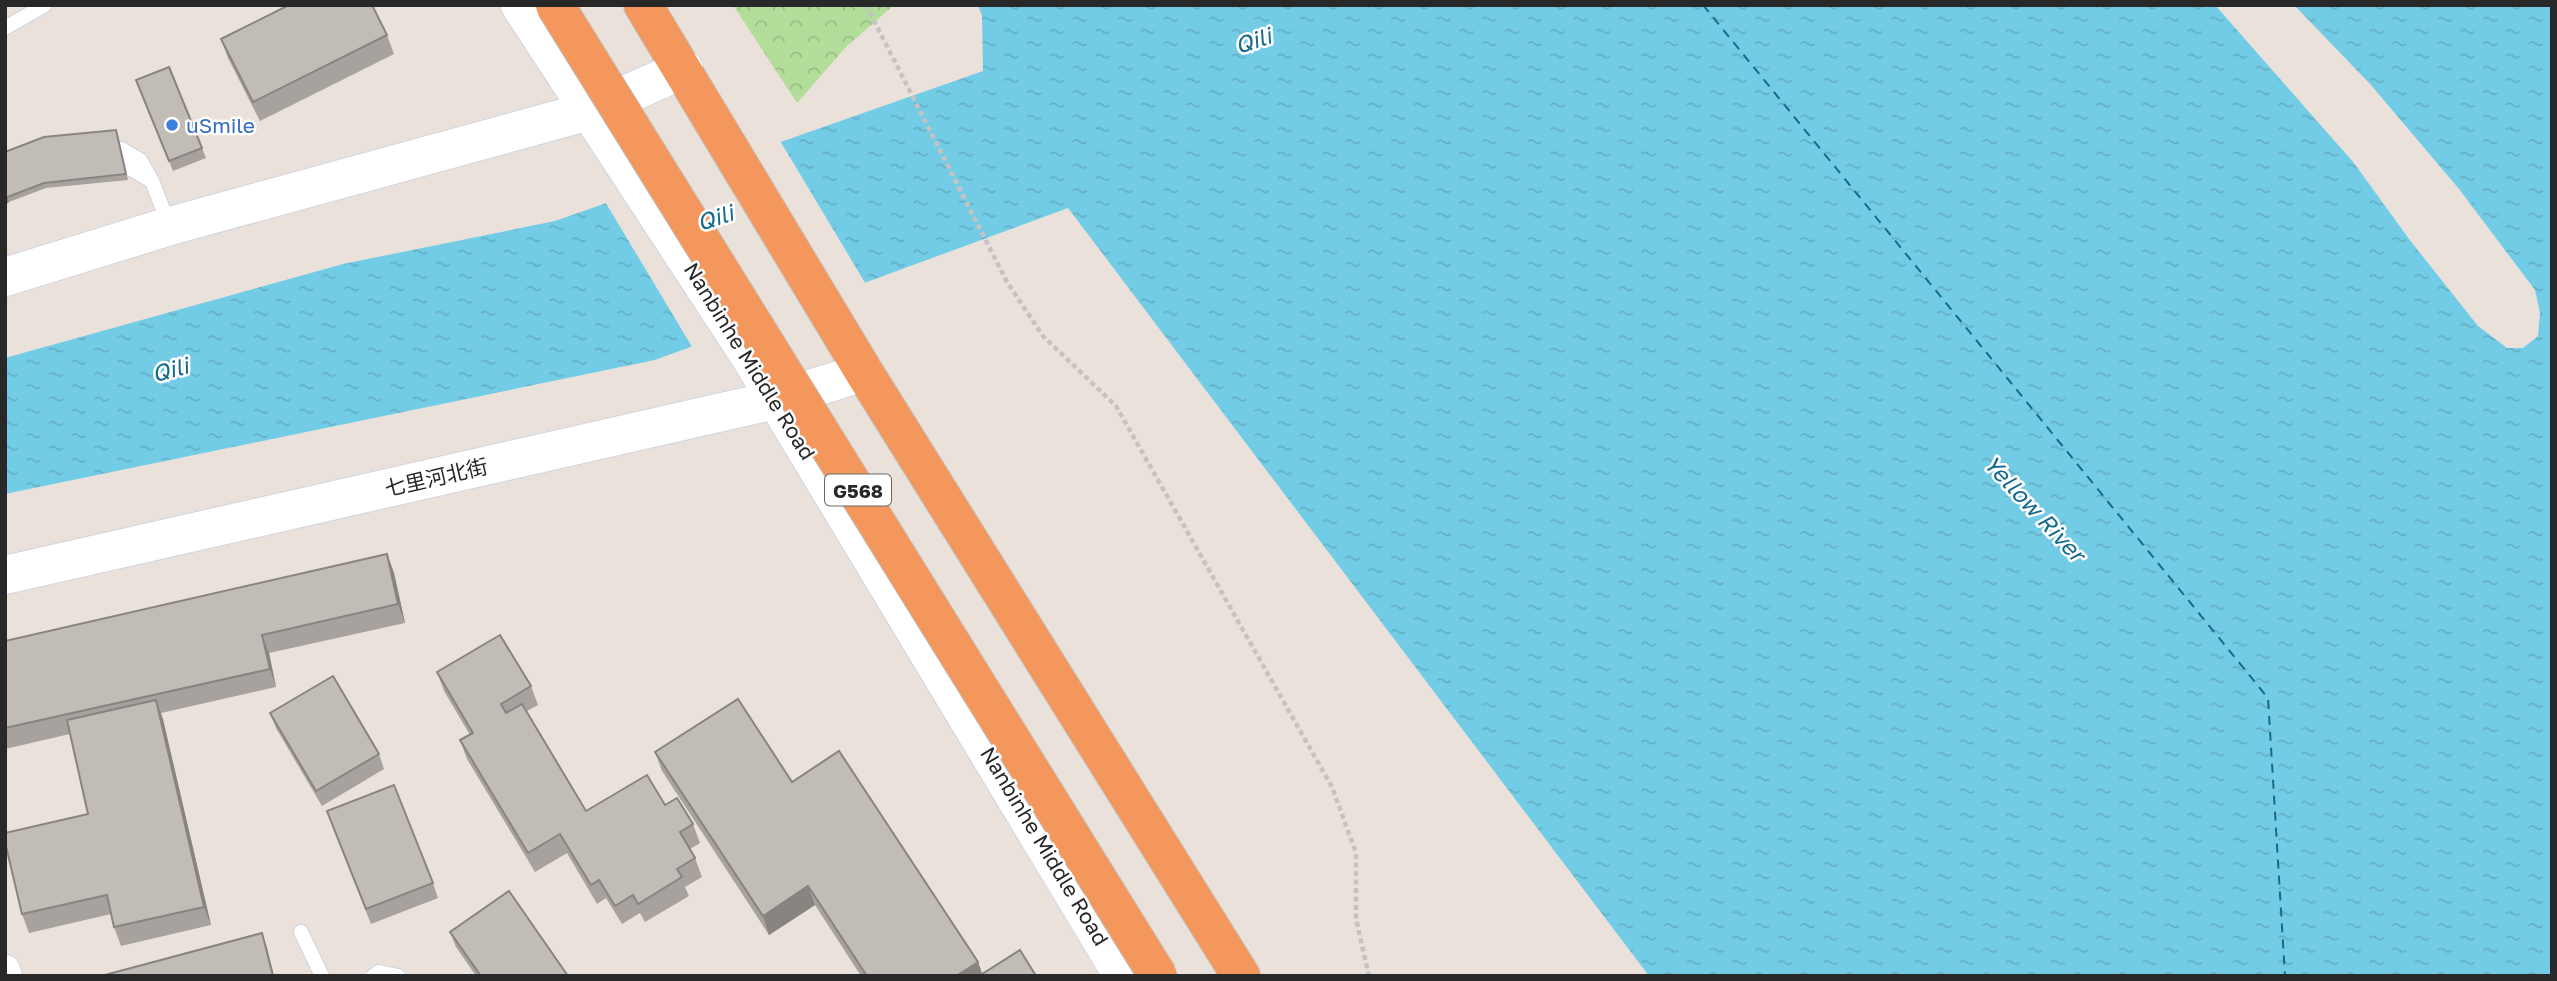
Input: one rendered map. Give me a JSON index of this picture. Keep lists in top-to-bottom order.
{
  "streets": {
    "highway": ["Nanbinhe Middle Road", "G568"],
    "street": ["七里河北街"]
  },
  "crossings": [
    ["Nanbinhe Middle Road", "七里河北街"],
    ["七里河北街", "G568"]
  ],
  "water": ["Qili", "Yellow River"],
  "places": ["uSmile"]
}
